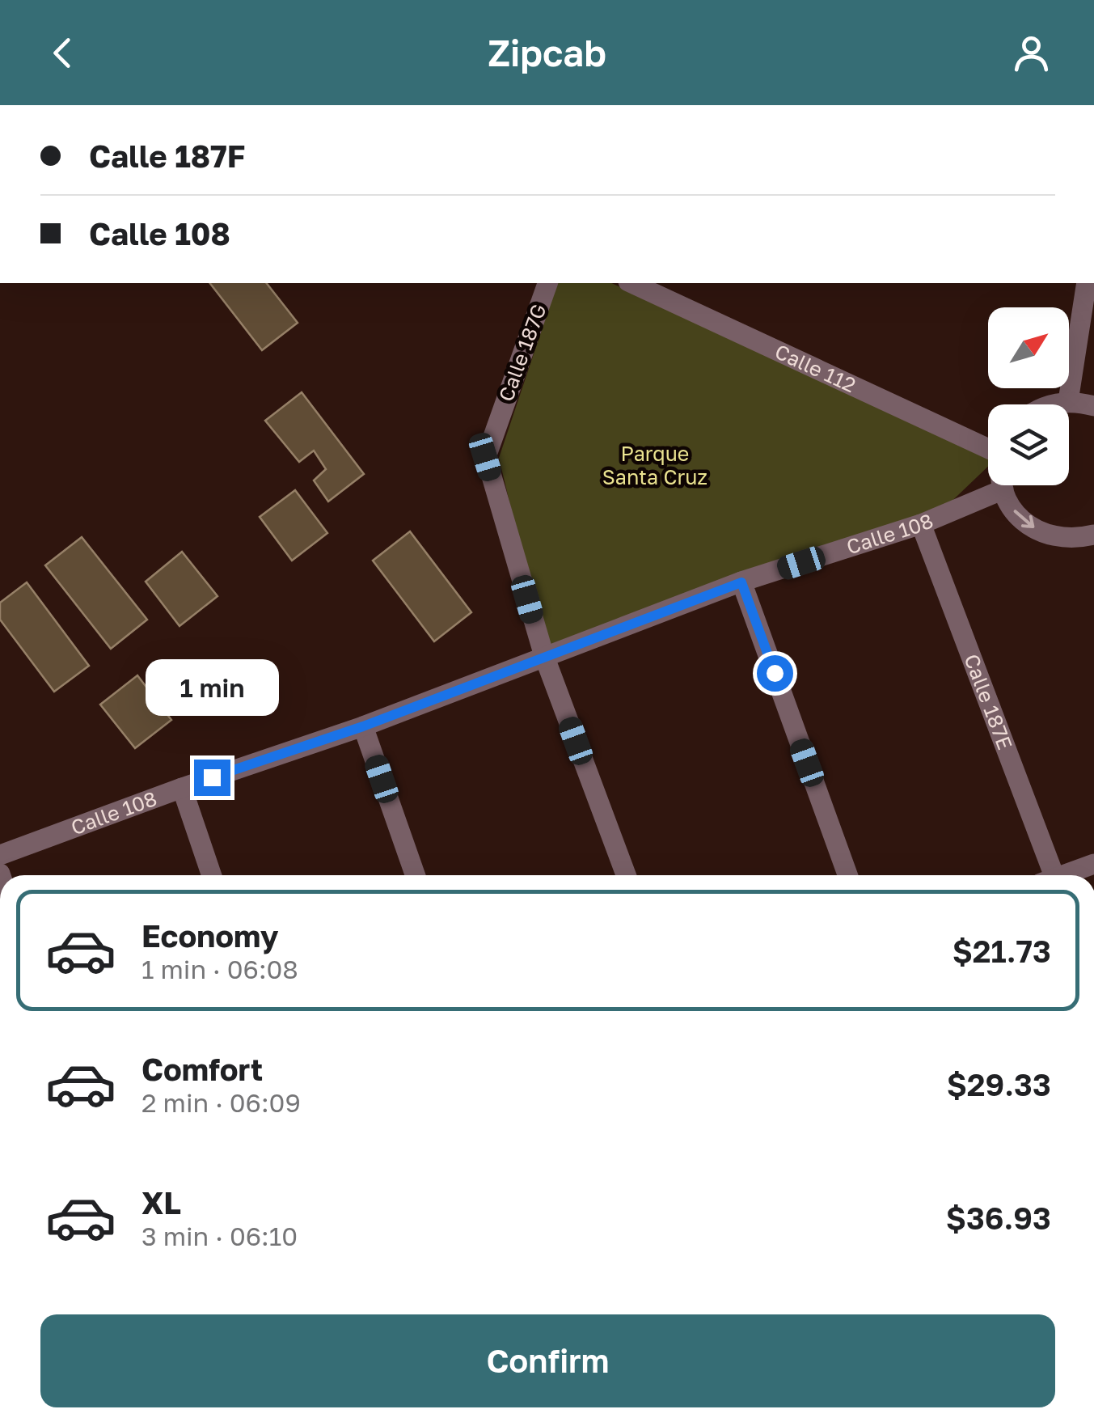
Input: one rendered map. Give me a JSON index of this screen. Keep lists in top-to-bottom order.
{
  "streets": {
    "street": [
      "Calle 187G",
      "Calle 112",
      "Calle 108",
      "Calle 187E"
    ]
  },
  "crossings": [
    ["Calle 187G", "Calle 108"],
    ["Calle 108", "Calle 187E"]
  ],
  "parks": ["Parque Santa Cruz"],
  "north": "top right",
  "page": {
    "header": "Zipcab",
    "banner": ["Calle 187F", "Calle 108"],
    "bubble": "1 min",
    "list": [
      {
        "name": "Economy",
        "note": "1 min · 06:08",
        "value": "$21.73"
      },
      {
        "name": "Comfort",
        "note": "2 min · 06:09",
        "value": "$29.33"
      },
      {
        "name": "XL",
        "note": "3 min · 06:10",
        "value": "$36.93"
      }
    ],
    "buttons": "Confirm"
  }
}
